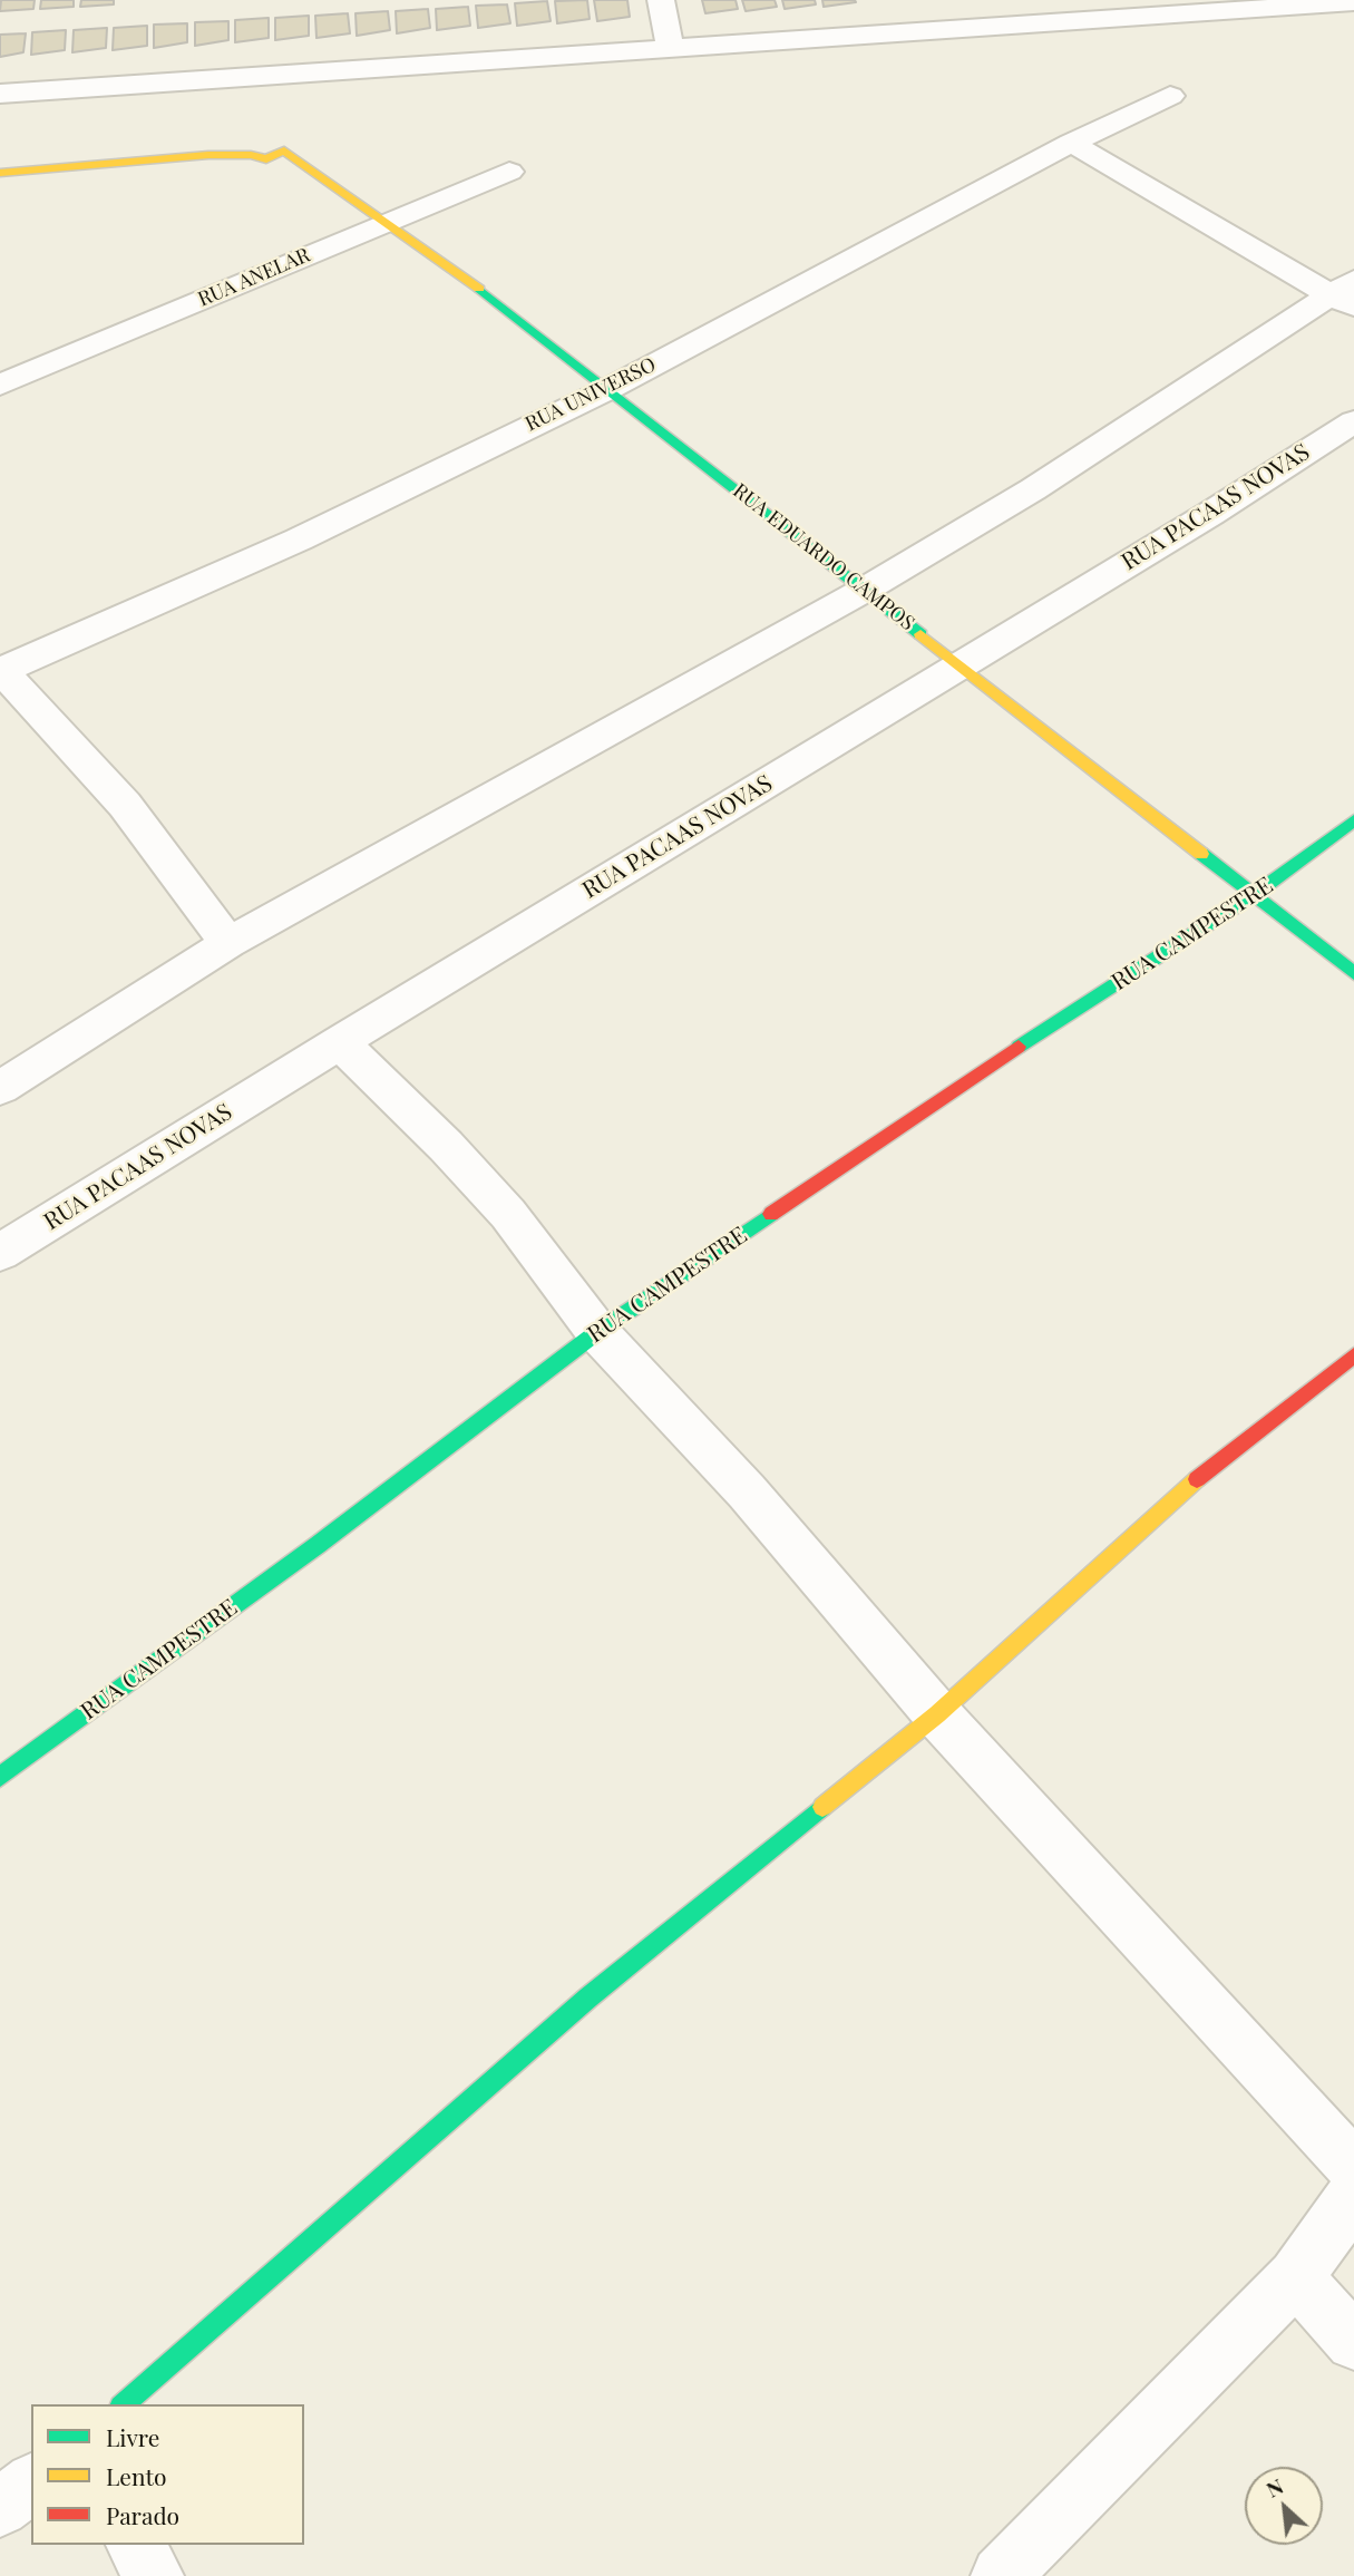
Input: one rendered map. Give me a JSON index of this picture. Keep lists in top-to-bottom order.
{
  "streets": {
    "street": [
      "RUA ANELAR",
      "RUA UNIVERSO",
      "RUA PACAAS NOVAS",
      "RUA EDUARDO CAMPOS",
      "RUA CAMPESTRE"
    ]
  },
  "crossings": [
    ["RUA ANELAR", "RUA EDUARDO CAMPOS"],
    ["RUA UNIVERSO", "RUA EDUARDO CAMPOS"],
    ["RUA PACAAS NOVAS", "RUA EDUARDO CAMPOS"],
    ["RUA EDUARDO CAMPOS", "RUA CAMPESTRE"]
  ],
  "legend": ["Livre", "Lento", "Parado"],
  "north": "top left"
}
